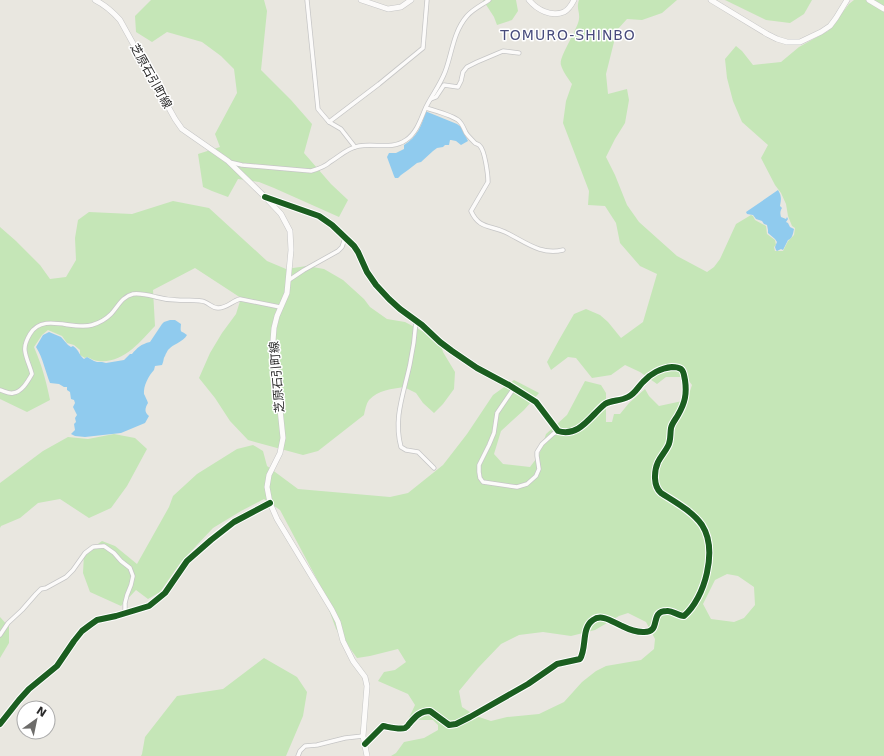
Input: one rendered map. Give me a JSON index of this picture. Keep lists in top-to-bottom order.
{
  "streets": {
    "main road": ["芝原石引町線"]
  },
  "districts": ["TOMURO-SHINBO"],
  "north": "top right"
}
